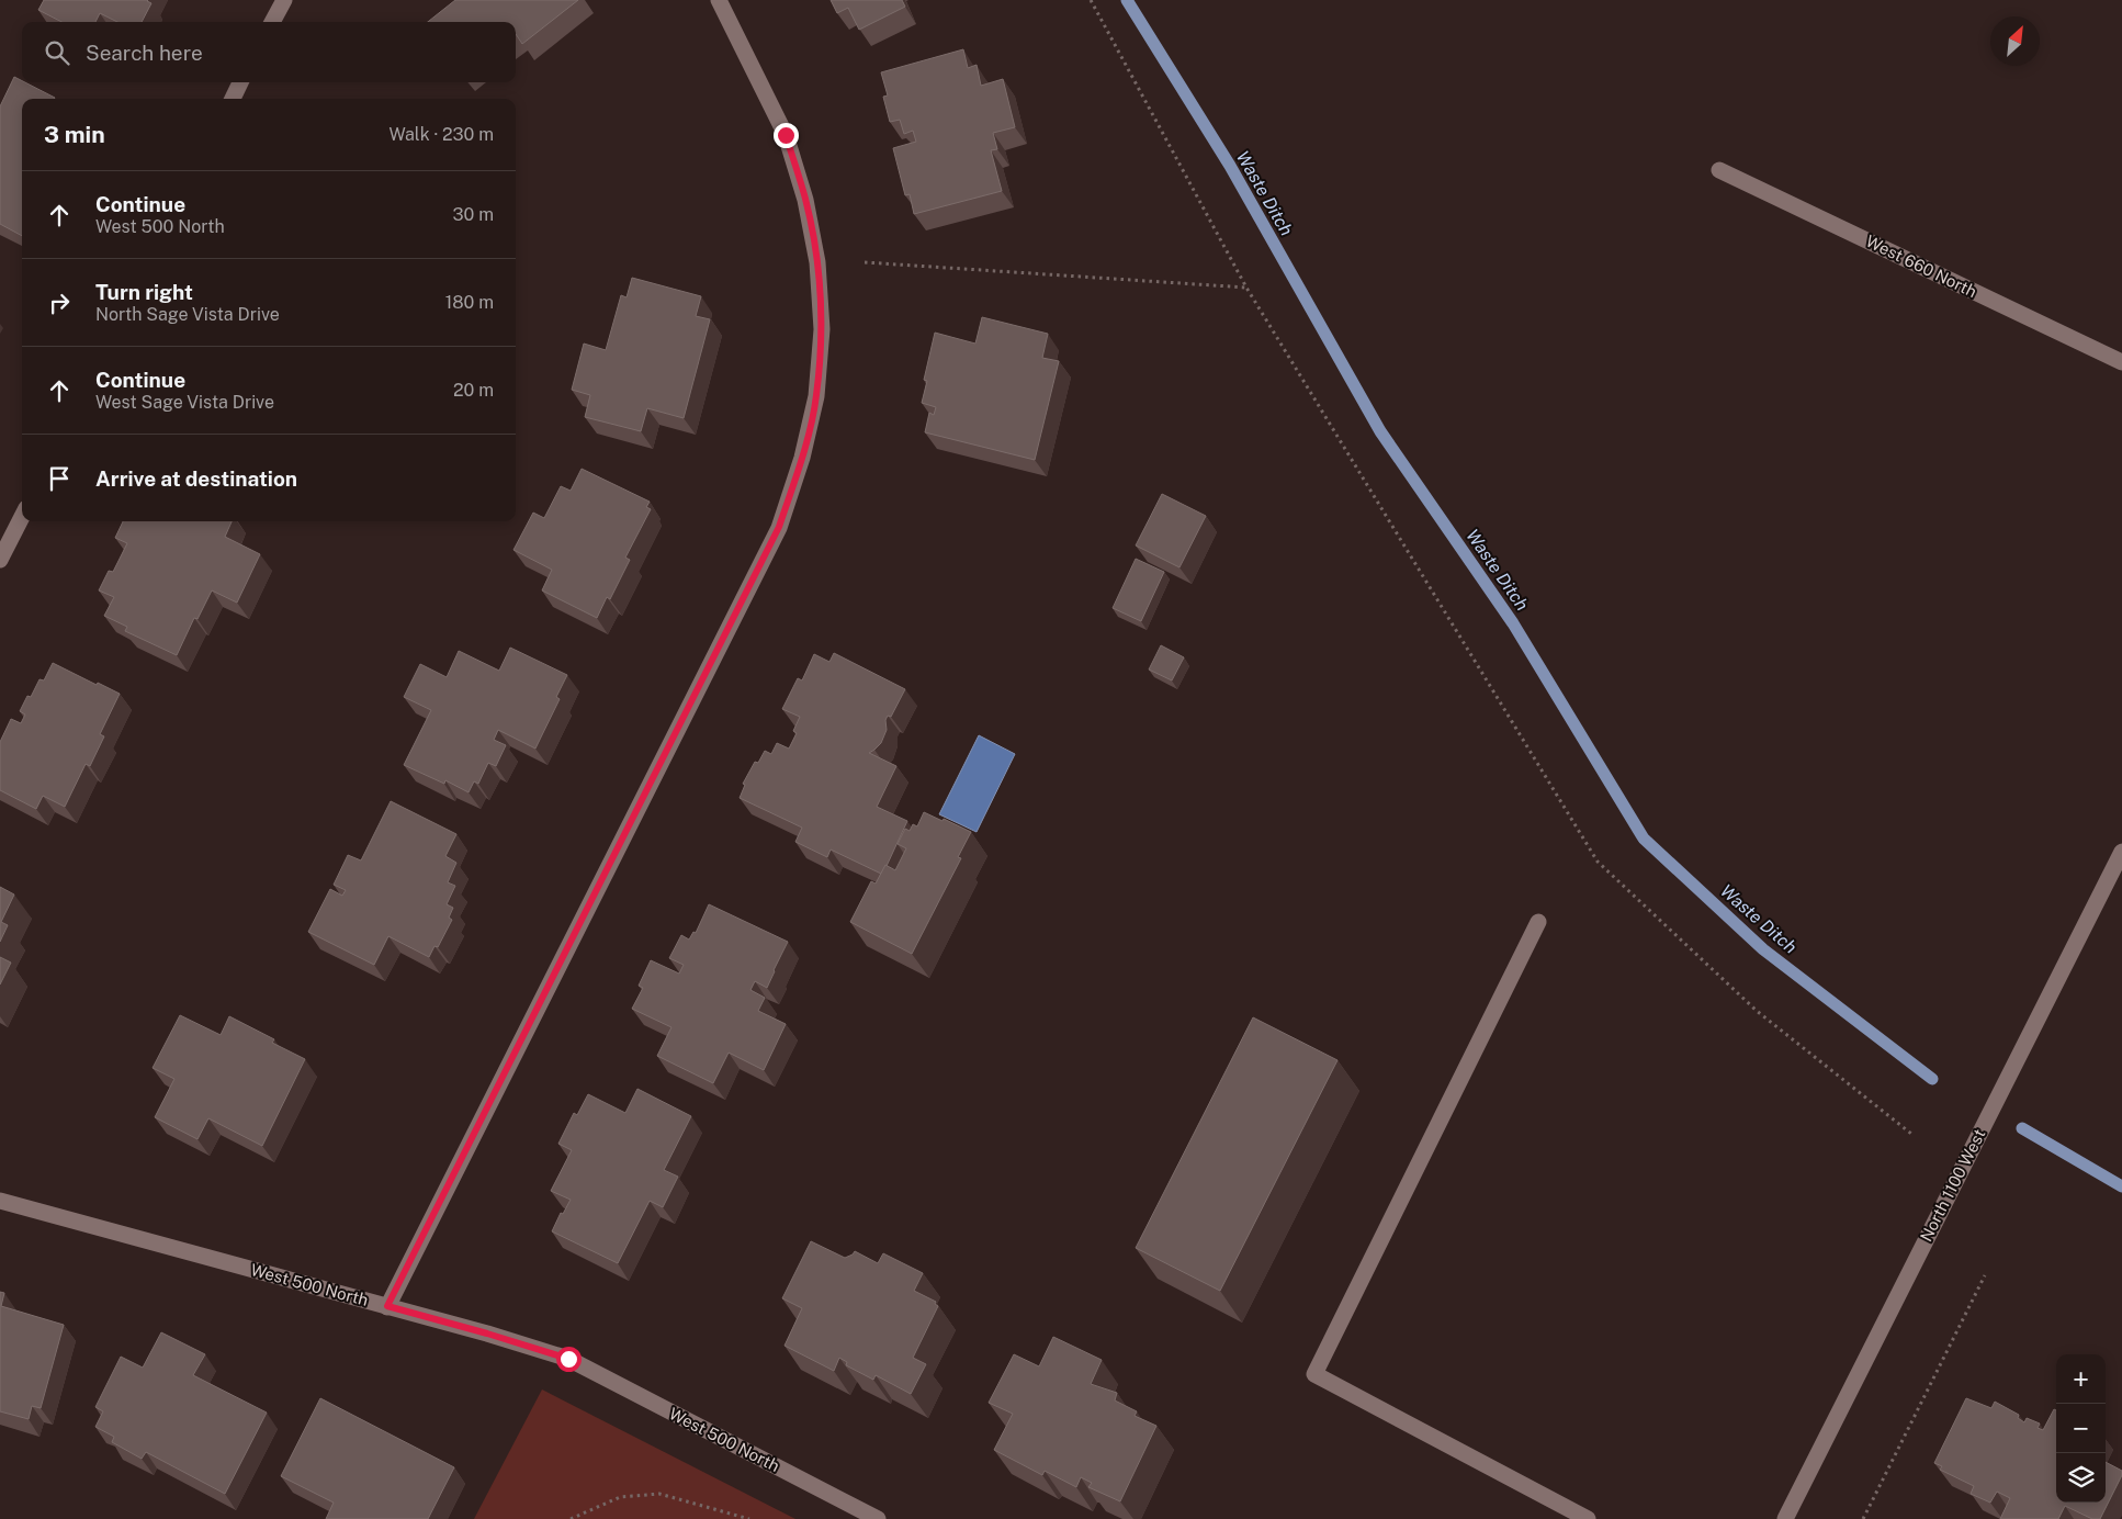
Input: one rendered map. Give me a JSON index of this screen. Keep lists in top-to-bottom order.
{
  "streets": {
    "street": ["West 660 North", "North 1100 West", "West 500 North"]
  },
  "water": ["Waste Ditch"],
  "north": "top right",
  "page": {
    "search": "Search here",
    "heading": ["3 min", "Walk · 230 m"],
    "list": [
      ["Continue", "West 500 North", "30 m"],
      ["Turn right", "North Sage Vista Drive", "180 m"],
      ["Continue", "West Sage Vista Drive", "20 m"],
      "Arrive at destination"
    ],
    "map_buttons": ["+", "−"]
  }
}
